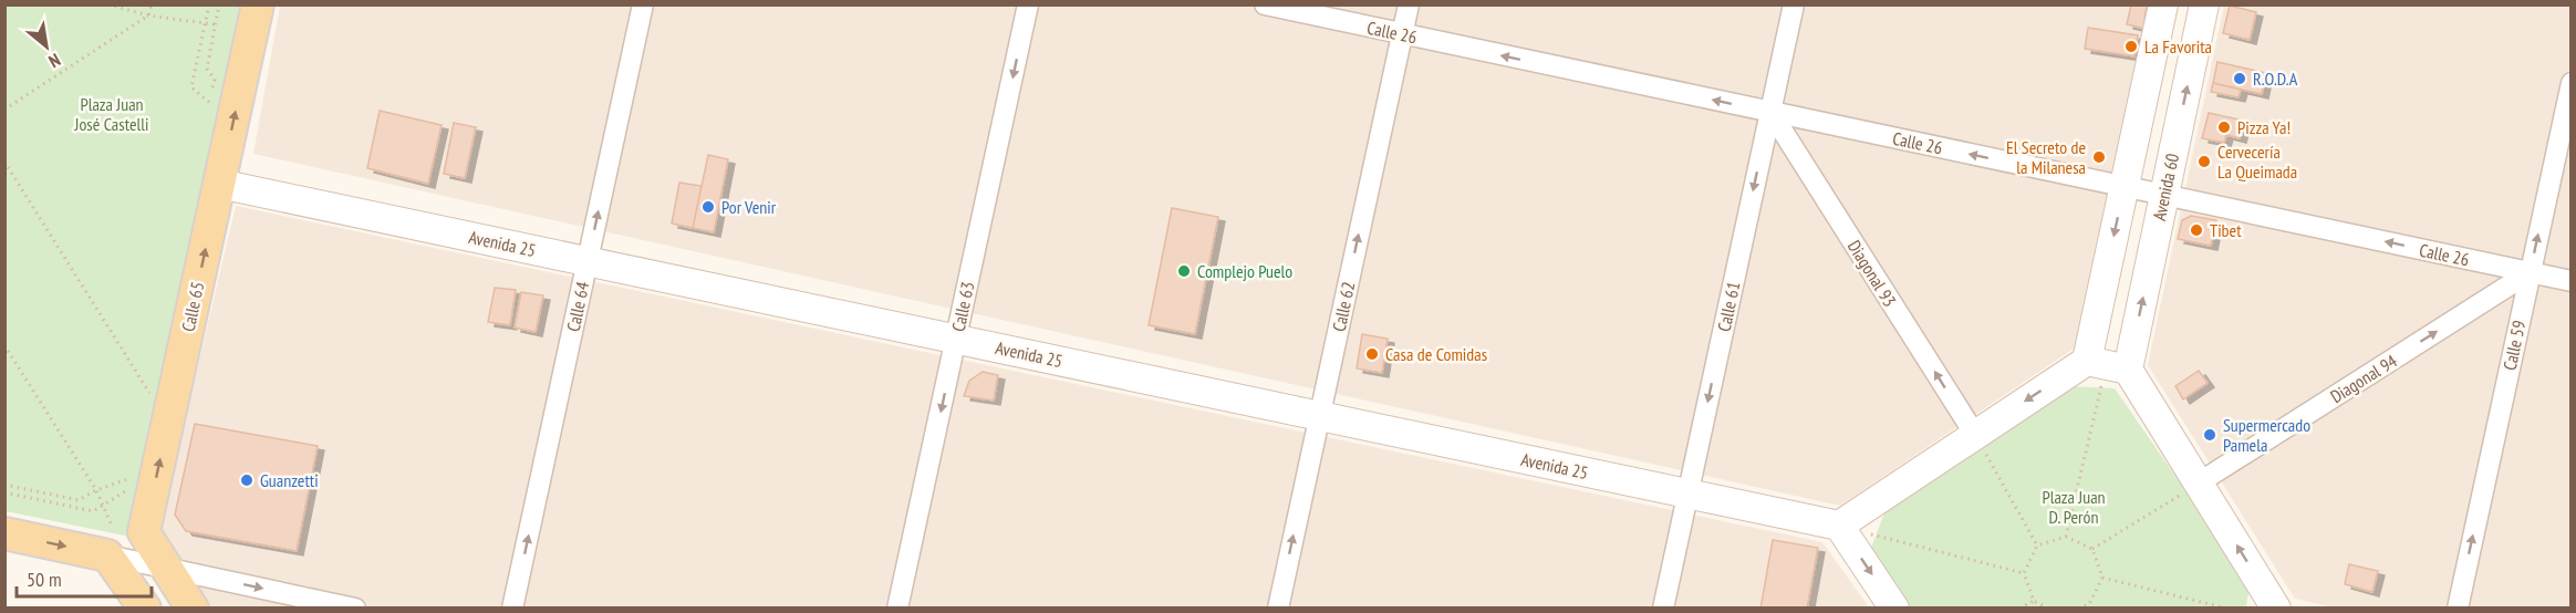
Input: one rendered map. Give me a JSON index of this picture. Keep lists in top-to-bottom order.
{
  "streets": {
    "main road": ["Calle 65"],
    "street": [
      "Calle 26",
      "Avenida 60",
      "Avenida 25",
      "Diagonal 93",
      "Calle 64",
      "Calle 63",
      "Calle 62",
      "Calle 61",
      "Calle 59",
      "Diagonal 94"
    ]
  },
  "crossings": [
    ["Calle 26", "Avenida 60"],
    ["Calle 26", "Diagonal 93"],
    ["Calle 26", "Calle 62"],
    ["Calle 26", "Calle 61"],
    ["Calle 26", "Calle 59"],
    ["Calle 26", "Diagonal 94"],
    ["Avenida 25", "Calle 65"],
    ["Avenida 25", "Calle 64"],
    ["Avenida 25", "Calle 63"],
    ["Avenida 25", "Calle 62"],
    ["Avenida 25", "Calle 61"],
    ["Diagonal 93", "Calle 61"],
    ["Calle 59", "Diagonal 94"]
  ],
  "one_way": [
    "Calle 26",
    "Diagonal 93",
    "Calle 65",
    "Calle 64",
    "Calle 63",
    "Calle 62",
    "Calle 61",
    "Calle 59",
    "Diagonal 94"
  ],
  "parks": ["Plaza Juan José Castelli", "Plaza Juan D. Perón"],
  "places": [
    "La Favorita",
    "R.O.D.A",
    "Pizza Ya!",
    "El Secreto de la Milanesa",
    "Cervecería La Queimada",
    "Por Venir",
    "Tibet",
    "Complejo Puelo",
    "Casa de Comidas",
    "Supermercado Pamela",
    "Guanzetti"
  ],
  "scale_bar": "50 m",
  "north": "bottom right"
}
